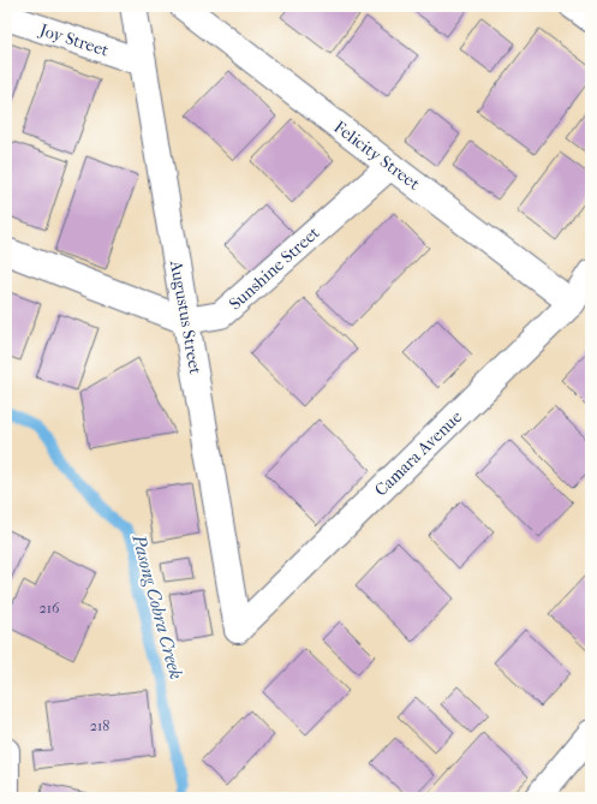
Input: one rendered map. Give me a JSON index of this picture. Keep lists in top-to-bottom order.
{
  "streets": {
    "street": [
      "Joy Street",
      "Felicity Street",
      "Sunshine Street",
      "Augustus Street",
      "Camara Avenue"
    ]
  },
  "crossings": [
    ["Joy Street", "Augustus Street"],
    ["Felicity Street", "Sunshine Street"],
    ["Felicity Street", "Camara Avenue"],
    ["Sunshine Street", "Augustus Street"],
    ["Augustus Street", "Camara Avenue"]
  ],
  "water": ["Pasong Cobra Creek"],
  "house_numbers": ["216", "218"]
}
